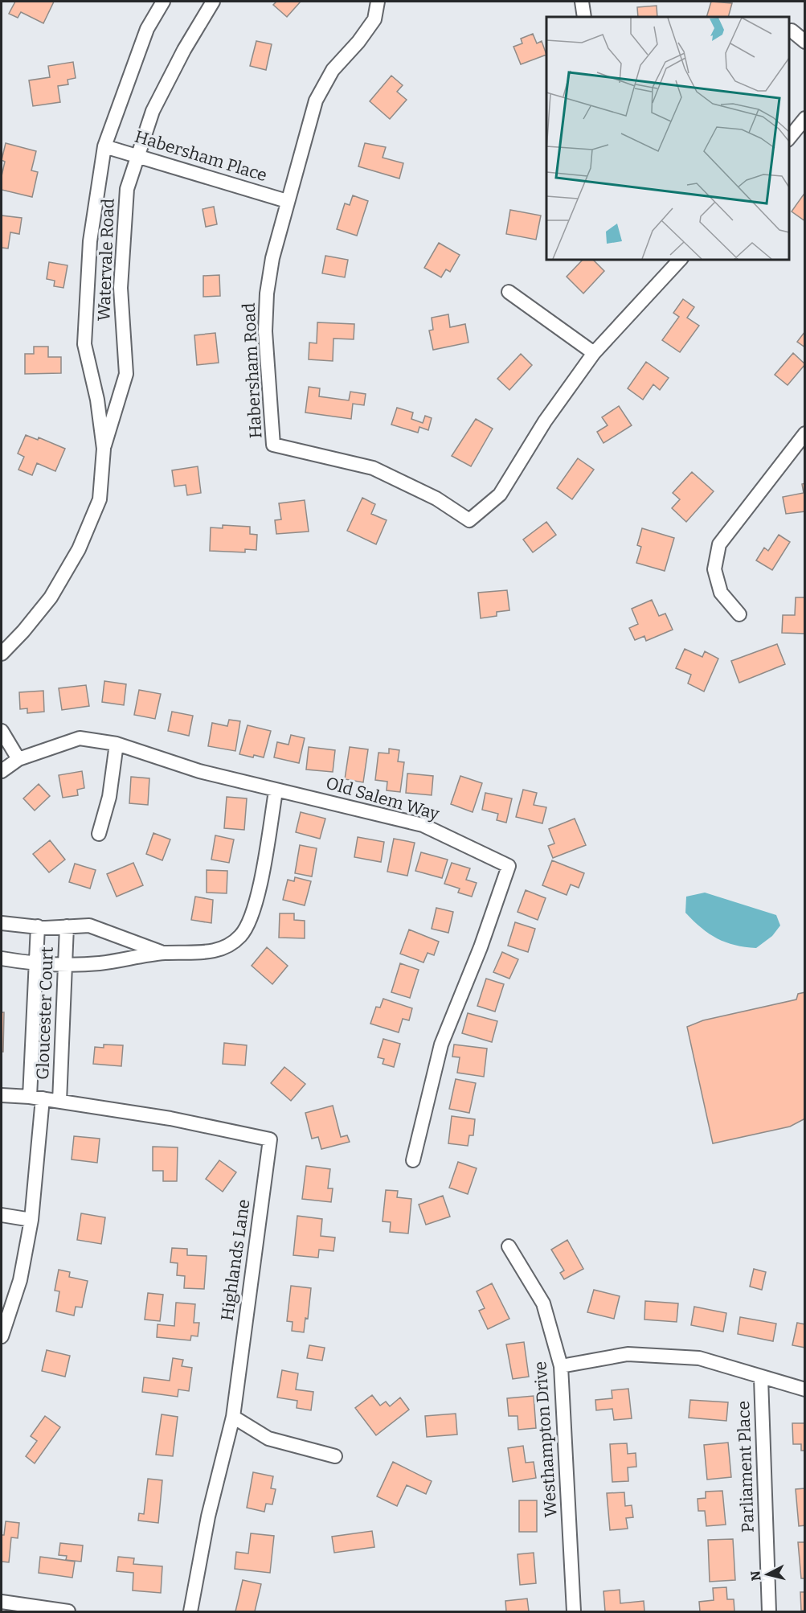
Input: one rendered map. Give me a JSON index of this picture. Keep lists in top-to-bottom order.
{
  "streets": {
    "street": [
      "Habersham Place",
      "Watervale Road",
      "Habersham Road",
      "Old Salem Way",
      "Gloucester Court",
      "Highlands Lane",
      "Westhampton Drive",
      "Parliament Place"
    ]
  },
  "crossings": [
    ["Habersham Place", "Watervale Road"],
    ["Habersham Place", "Habersham Road"],
    ["Gloucester Court", "Highlands Lane"]
  ],
  "north": "left"
}
